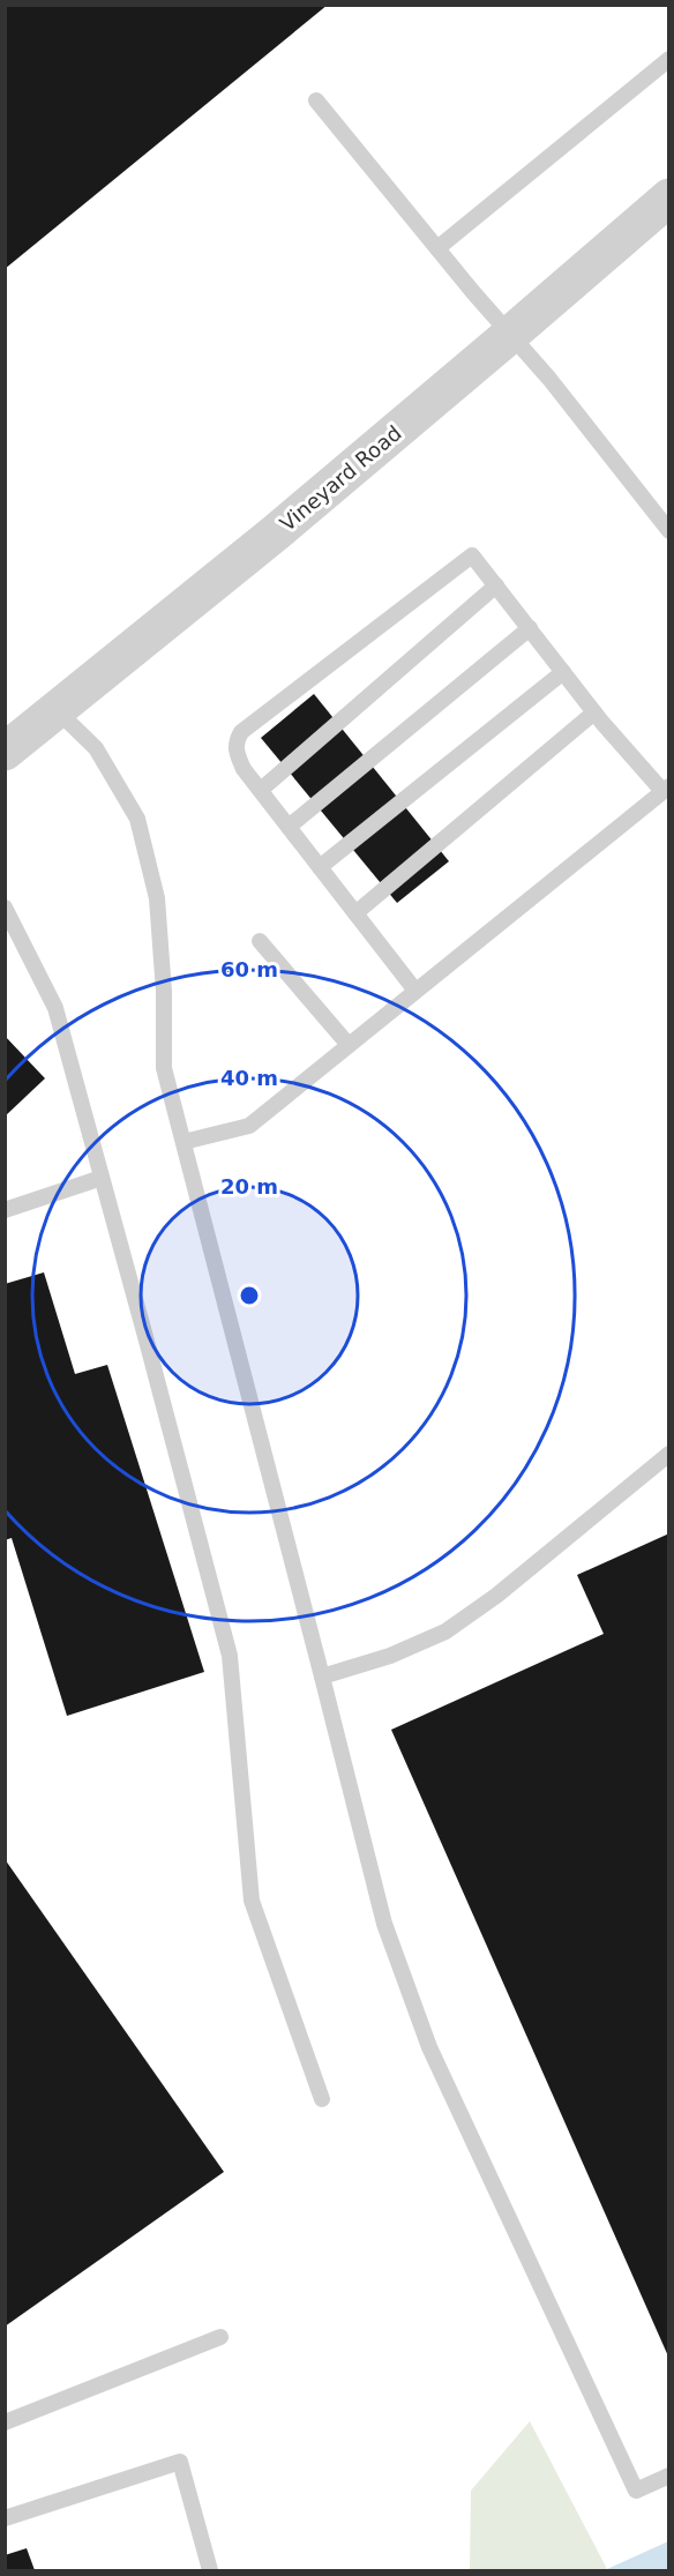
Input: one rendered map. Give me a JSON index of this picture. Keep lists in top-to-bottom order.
{
  "streets": {
    "street": ["Vineyard Road"]
  },
  "rings": ["60 m", "40 m", "20 m"]
}
